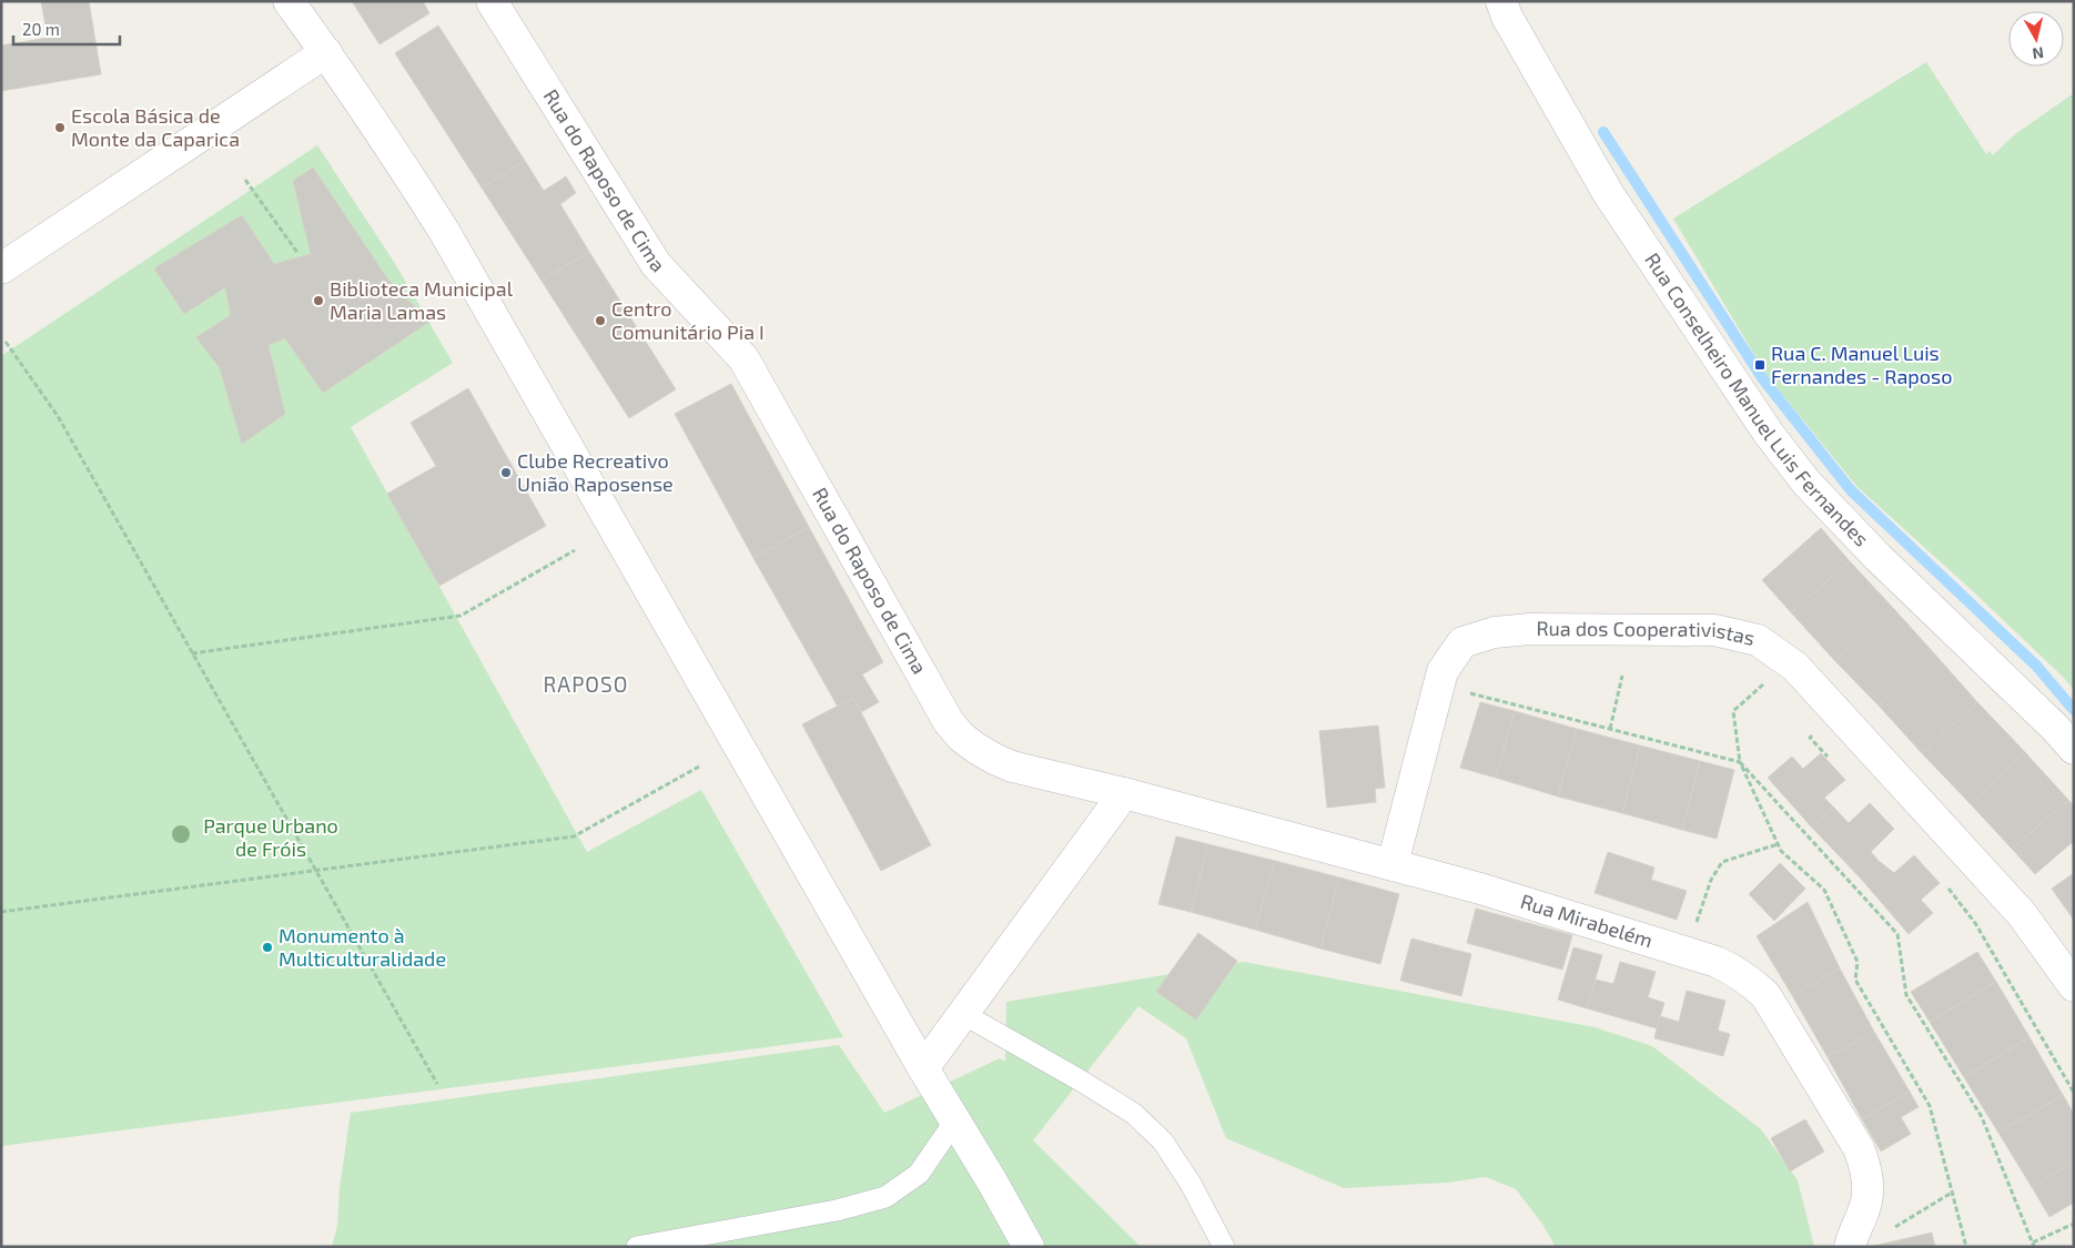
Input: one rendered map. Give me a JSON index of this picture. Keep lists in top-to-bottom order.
{
  "streets": {
    "street": [
      "Rua do Raposo de Cima",
      "Rua Conselheiro Manuel Luis Fernandes",
      "Rua dos Cooperativistas",
      "Rua Mirabelém"
    ]
  },
  "crossings": [
    ["Rua do Raposo de Cima", "Rua Mirabelém"],
    ["Rua dos Cooperativistas", "Rua Mirabelém"]
  ],
  "districts": ["RAPOSO"],
  "parks": ["Parque Urbano de Fróis"],
  "places": {
    "other": [
      "Escola Básica de Monte da Caparica",
      "Biblioteca Municipal Maria Lamas",
      "Centro Comunitário Pia I",
      "Clube Recreativo União Raposense",
      "Monumento à Multiculturalidade"
    ],
    "transit": ["Rua C. Manuel Luis Fernandes - Raposo"]
  },
  "scale_bar": "20 m",
  "north": "bottom"
}
